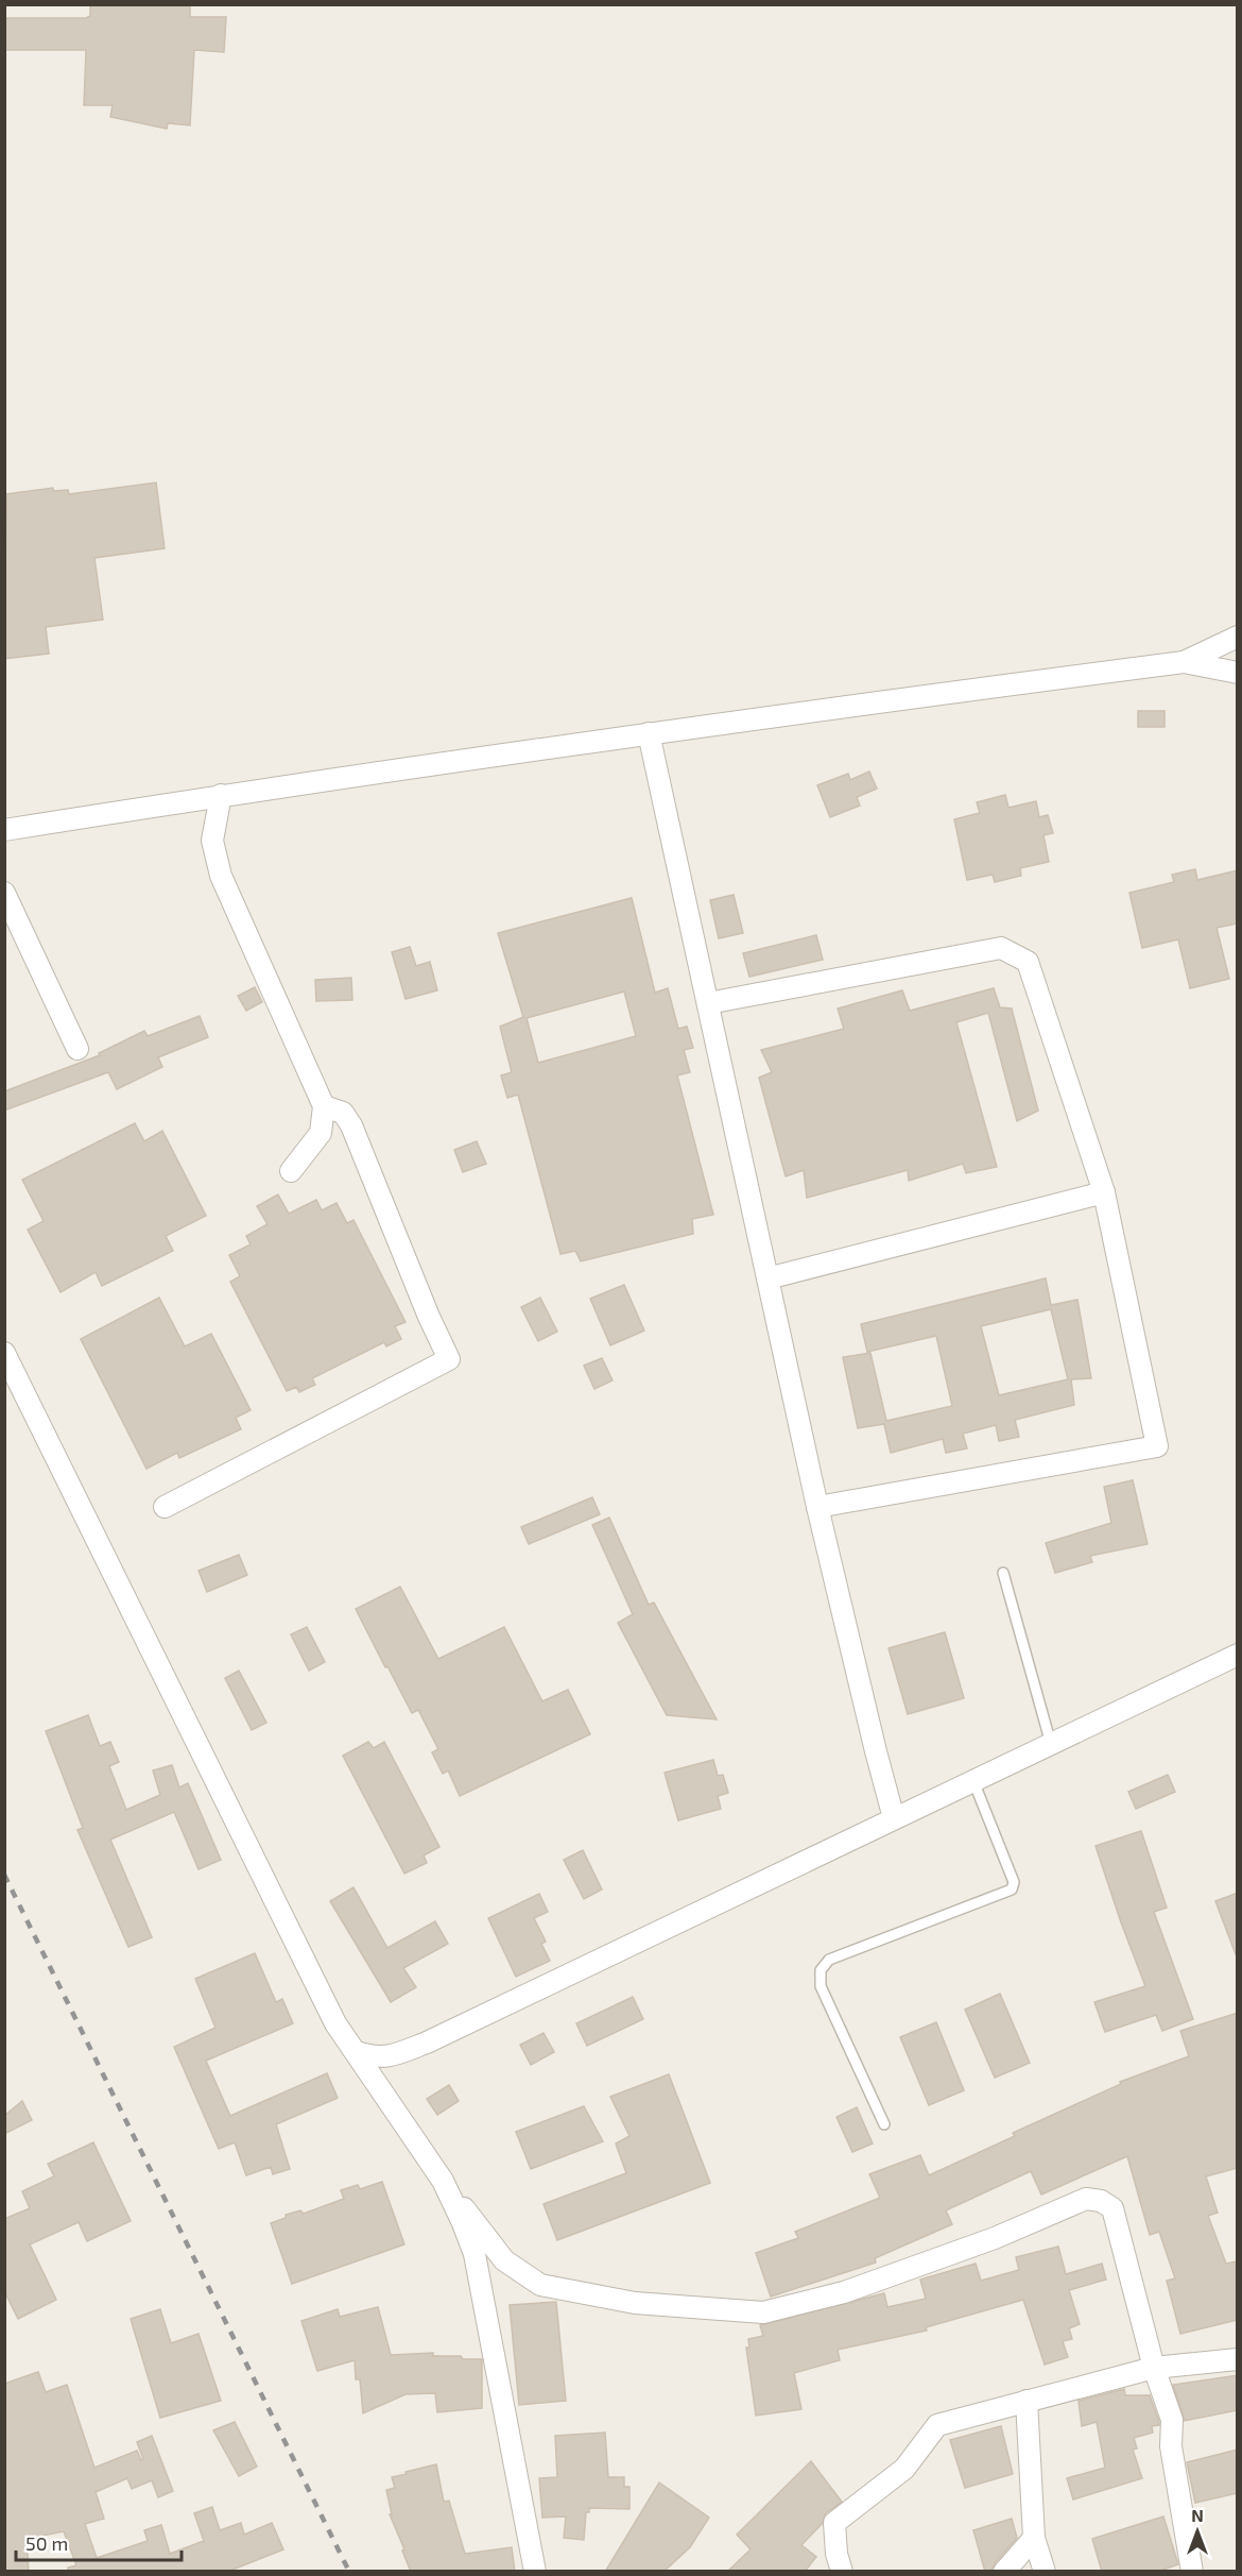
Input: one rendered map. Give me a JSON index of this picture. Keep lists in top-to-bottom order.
{
  "scale_bar": "50 m",
  "north": "top"
}
